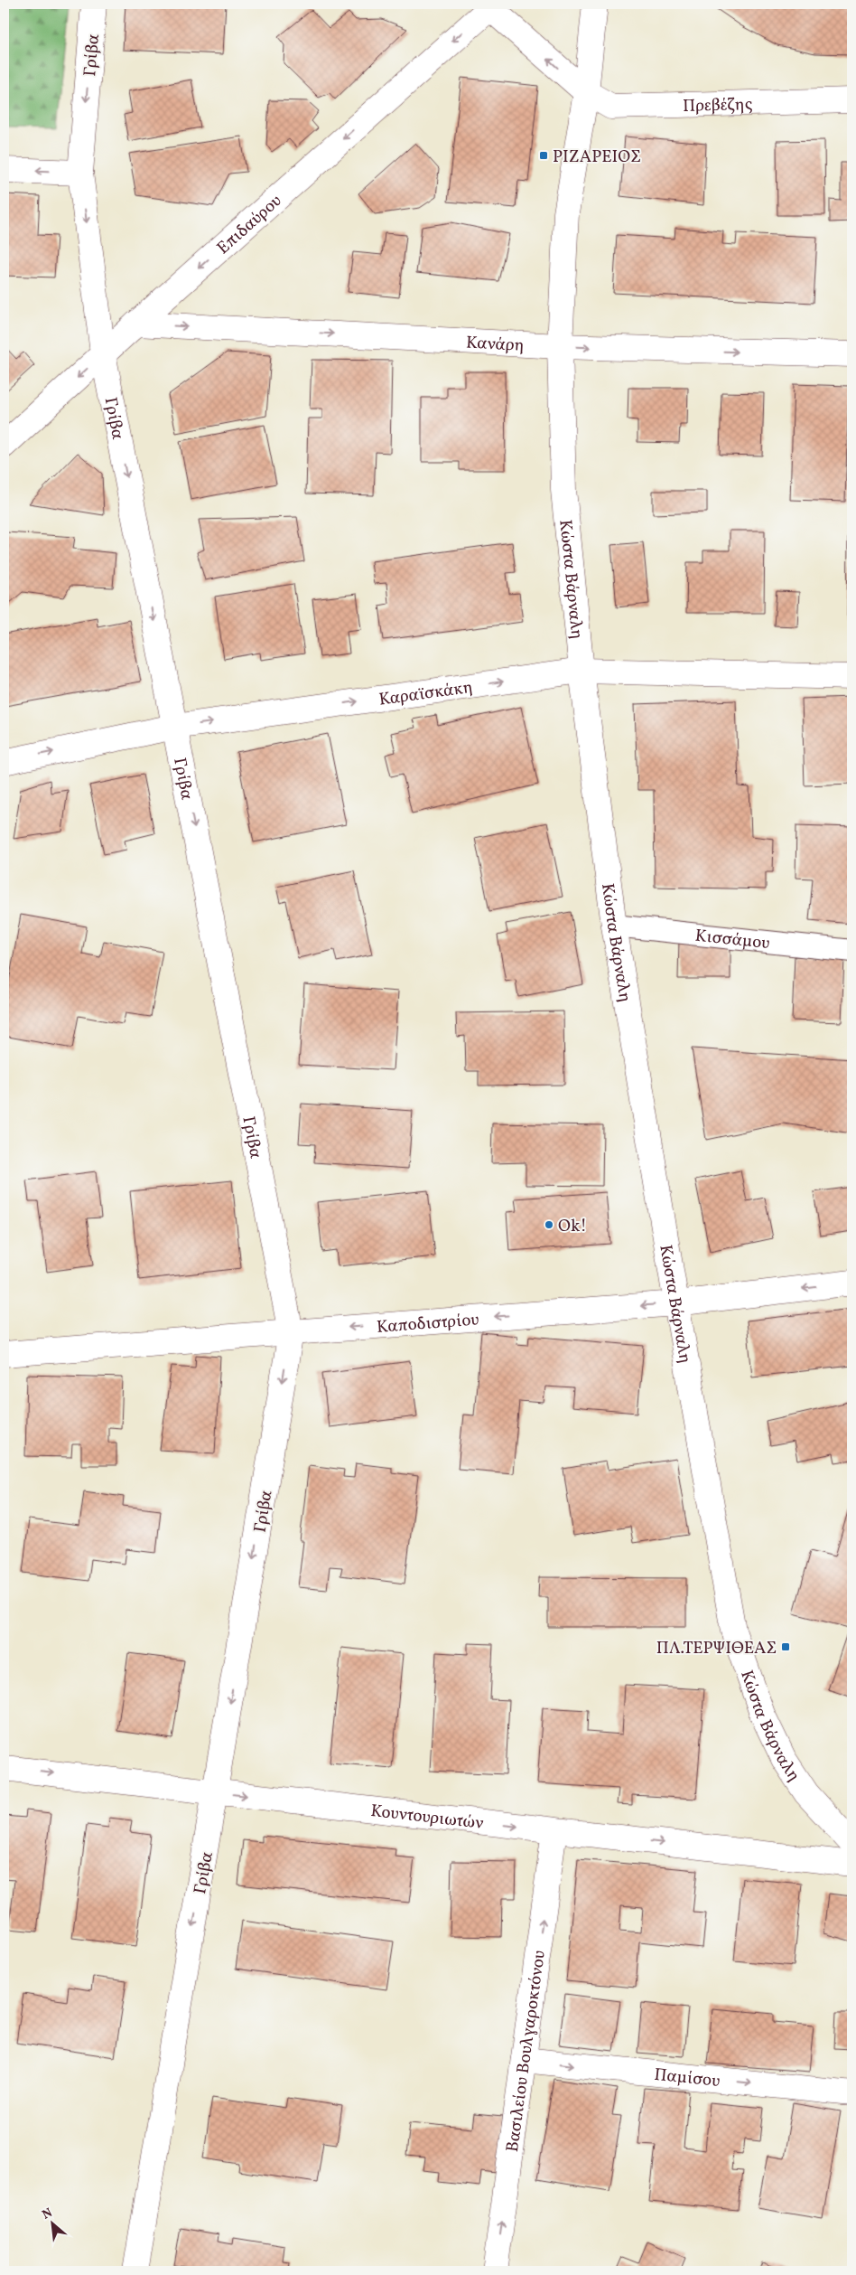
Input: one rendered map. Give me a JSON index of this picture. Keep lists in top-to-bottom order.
{
  "streets": {
    "street": [
      "Γρίβα",
      "Πρεβέζης",
      "Επιδαύρου",
      "Κανάρη",
      "Κώστα Βάρναλη",
      "Καραϊσκάκη",
      "Καποδιστρίου",
      "Κουντουριωτών",
      "Βασιλείου Βουλγαροκτόνου",
      "Παμίσου"
    ],
    "lane": ["Κισσάμου"]
  },
  "crossings": [
    ["Γρίβα", "Επιδαύρου"],
    ["Γρίβα", "Καραϊσκάκη"],
    ["Γρίβα", "Καποδιστρίου"],
    ["Γρίβα", "Κουντουριωτών"],
    ["Πρεβέζης", "Επιδαύρου"],
    ["Πρεβέζης", "Κώστα Βάρναλη"],
    ["Επιδαύρου", "Κανάρη"],
    ["Κανάρη", "Κώστα Βάρναλη"],
    ["Κώστα Βάρναλη", "Καραϊσκάκη"],
    ["Κώστα Βάρναλη", "Κισσάμου"],
    ["Κώστα Βάρναλη", "Καποδιστρίου"],
    ["Κουντουριωτών", "Βασιλείου Βουλγαροκτόνου"],
    ["Βασιλείου Βουλγαροκτόνου", "Παμίσου"]
  ],
  "one_way": [
    "Γρίβα",
    "Επιδαύρου",
    "Κανάρη",
    "Καραϊσκάκη",
    "Καποδιστρίου",
    "Κουντουριωτών",
    "Βασιλείου Βουλγαροκτόνου",
    "Παμίσου"
  ],
  "places": {
    "transit": ["ΡΙΖΑΡΕΙΟΣ", "ΠΛ.ΤΕΡΨΙΘΕΑΣ"],
    "other": ["Ok!"]
  },
  "north": "top left"
}
